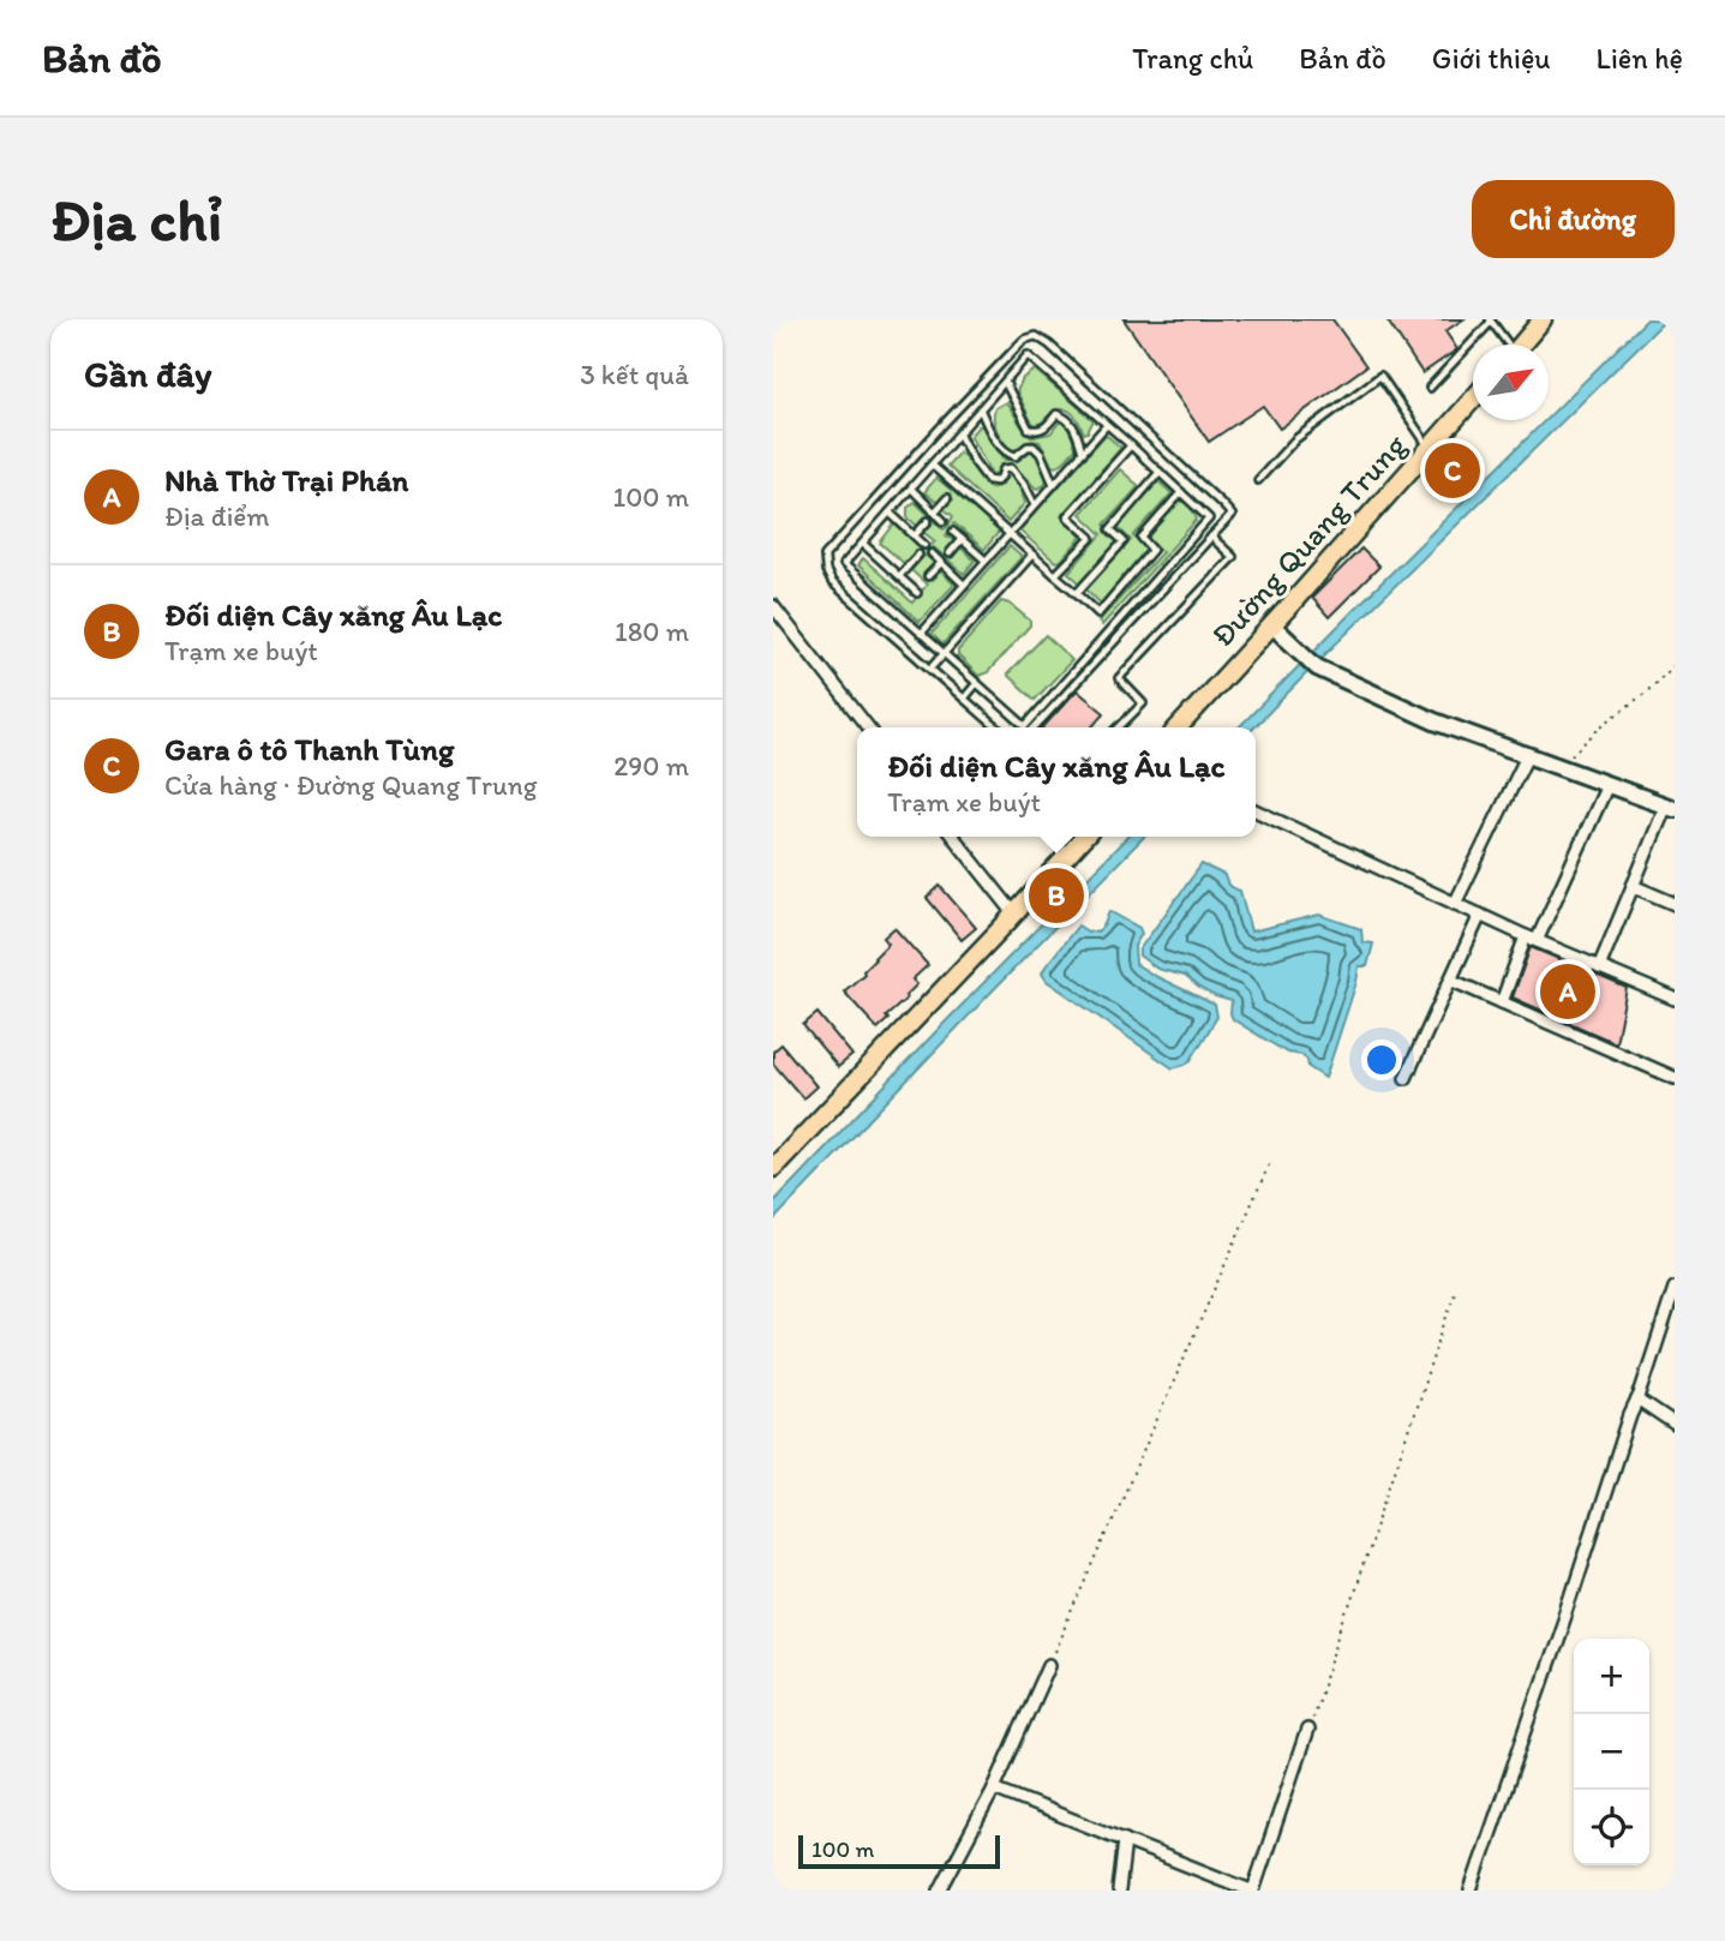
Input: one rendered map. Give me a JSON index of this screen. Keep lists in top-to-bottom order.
{
  "streets": {
    "main road": ["Đường Quang Trung"]
  },
  "scale_bar": "100 m",
  "north": "top right",
  "page": {
    "header": "Bản đồ",
    "nav": [
      "Trang chủ",
      "Bản đồ",
      "Giới thiệu",
      "Liên hệ"
    ],
    "buttons": "Chỉ đường",
    "title": "Địa chỉ",
    "heading": ["Gần đây", "3 kết quả"],
    "list": [
      {
        "mark": "A",
        "name": "Nhà Thờ Trại Phán",
        "note": "Địa điểm",
        "value": "100 m"
      },
      {
        "mark": "B",
        "name": "Đối diện Cây xăng Âu Lạc",
        "note": "Trạm xe buýt",
        "value": "180 m"
      },
      {
        "mark": "C",
        "name": "Gara ô tô Thanh Tùng",
        "note": "Cửa hàng · Đường Quang Trung",
        "value": "290 m"
      }
    ],
    "pins": ["C", "B", "A"],
    "popup": ["Đối diện Cây xăng Âu Lạc", "Trạm xe buýt"],
    "map_buttons": ["+", "−"],
    "scale": "100 m"
  }
}
